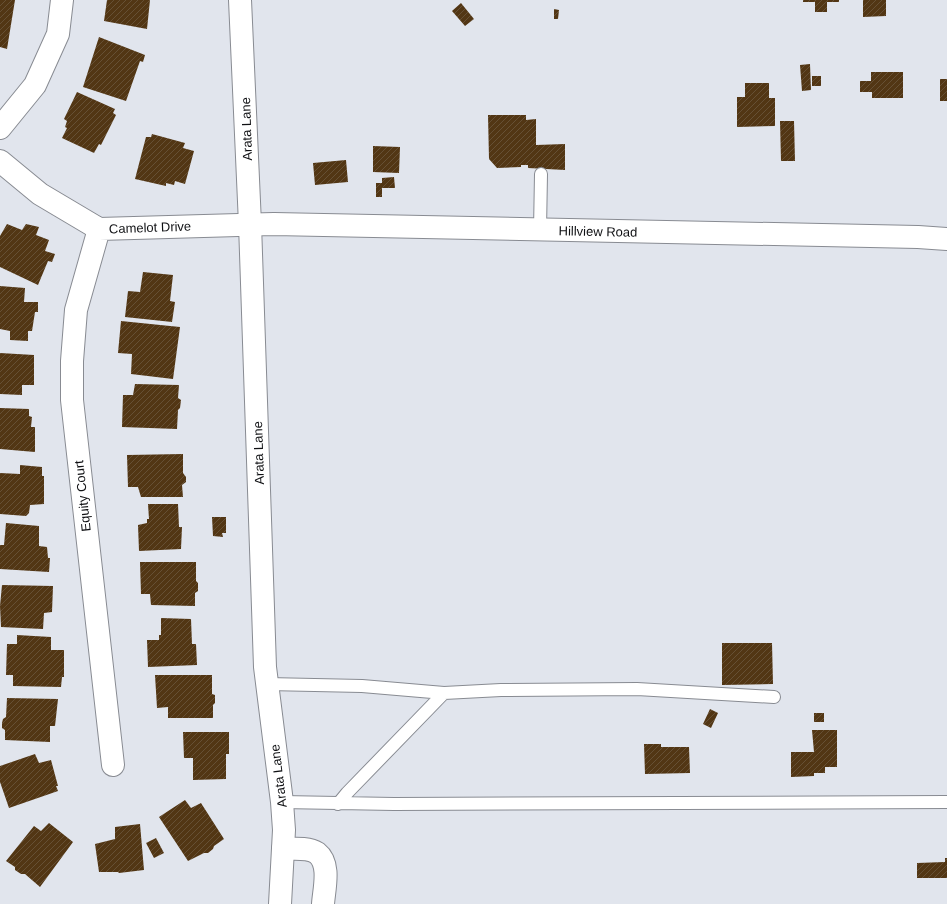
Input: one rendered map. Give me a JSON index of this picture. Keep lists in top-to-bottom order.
{
  "streets": {
    "street": [
      "Arata Lane",
      "Camelot Drive",
      "Hillview Road",
      "Equity Court"
    ]
  },
  "crossings": [
    ["Arata Lane", "Camelot Drive"],
    ["Arata Lane", "Hillview Road"],
    ["Camelot Drive", "Hillview Road"],
    ["Camelot Drive", "Equity Court"]
  ]
}
